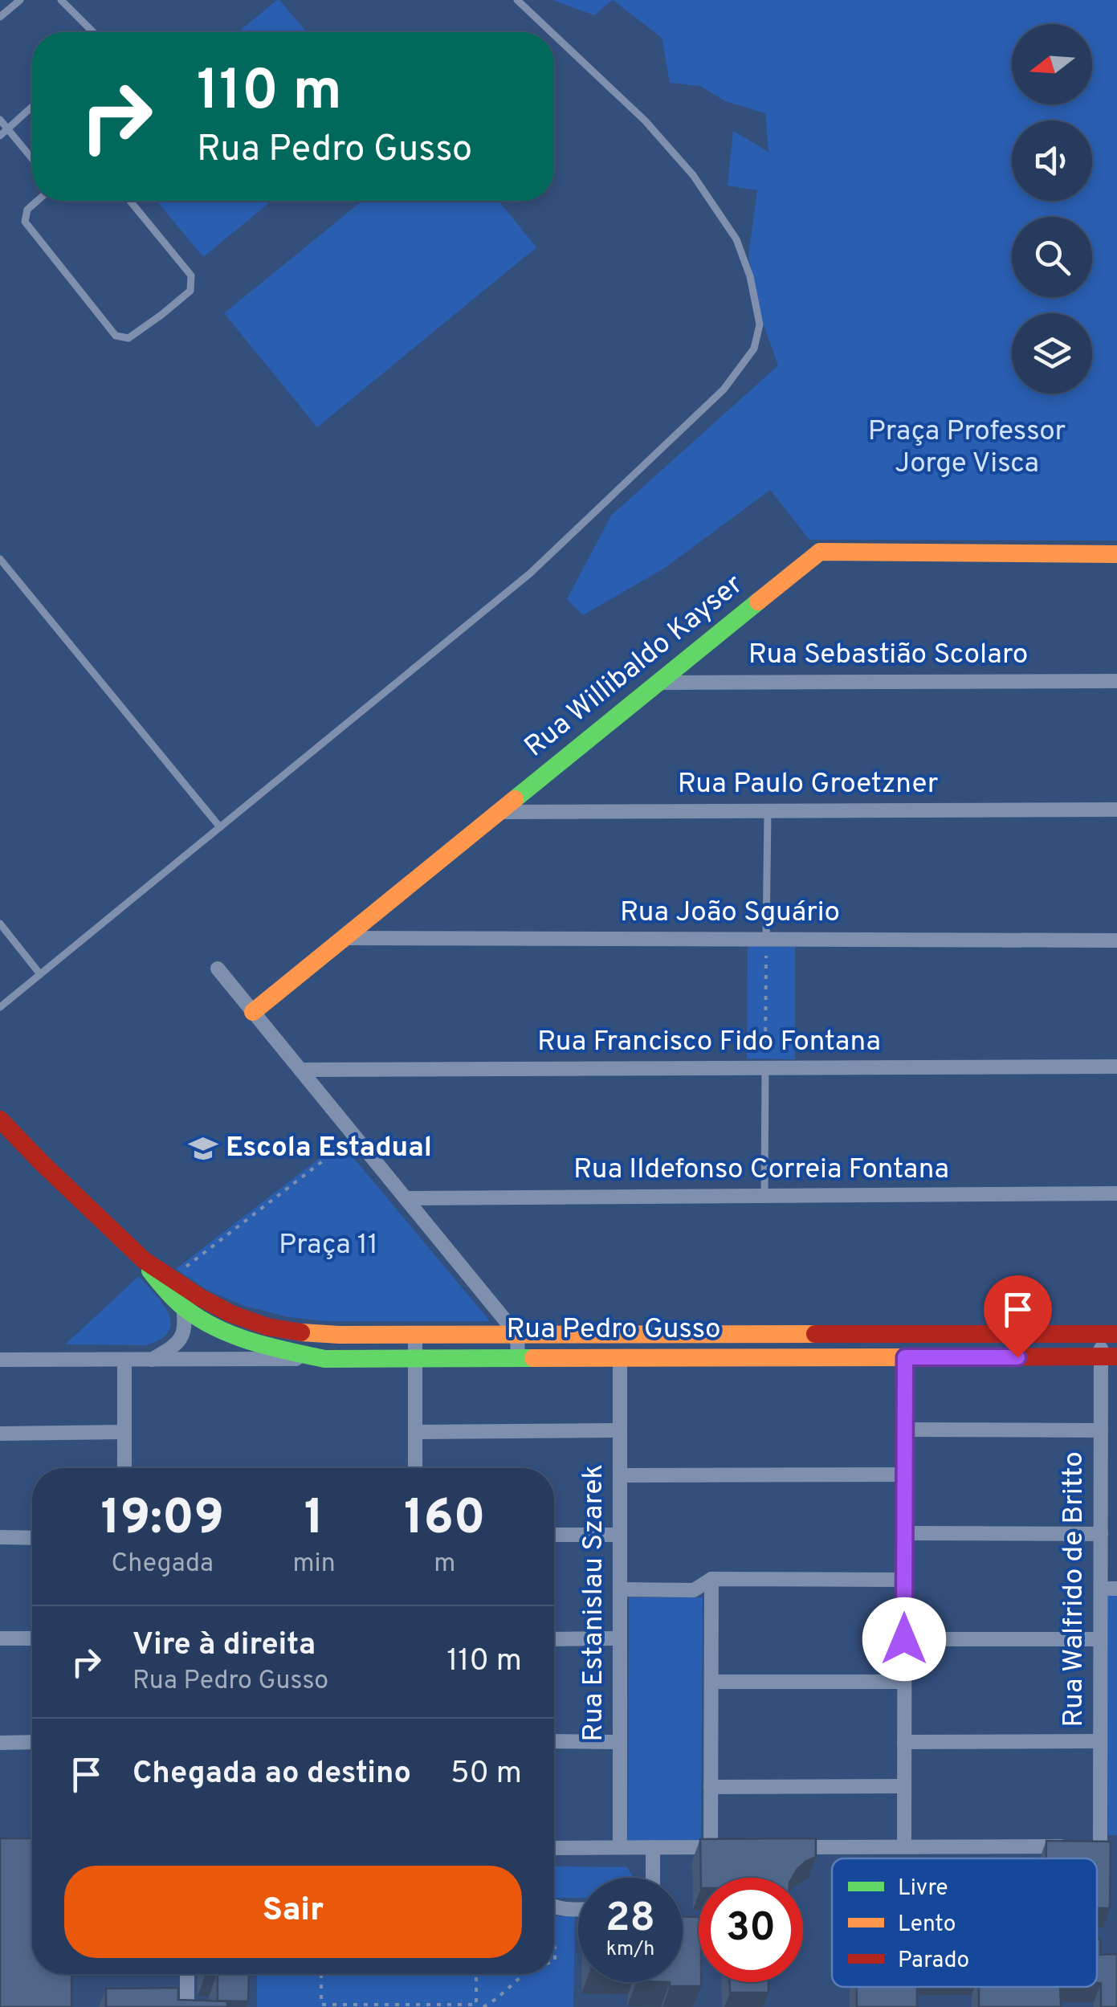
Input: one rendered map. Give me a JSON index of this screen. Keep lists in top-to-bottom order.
{
  "streets": {
    "main road": ["Rua Willibaldo Kayser", "Rua Pedro Gusso"],
    "street": [
      "Rua Sebastião Scolaro",
      "Rua Paulo Groetzner",
      "Rua João Sguário",
      "Rua Francisco Fido Fontana",
      "Rua Ildefonso Correia Fontana",
      "Rua Walfrido de Britto",
      "Rua Estanislau Szarek"
    ]
  },
  "crossings": [
    ["Rua Sebastião Scolaro", "Rua Willibaldo Kayser"],
    ["Rua Willibaldo Kayser", "Rua Paulo Groetzner"],
    ["Rua Willibaldo Kayser", "Rua João Sguário"],
    ["Rua Pedro Gusso", "Rua Walfrido de Britto"],
    ["Rua Pedro Gusso", "Rua Estanislau Szarek"]
  ],
  "parks": ["Praça Professor Jorge Visca", "Praça 11"],
  "places": {
    "school or university": ["Escola Estadual"]
  },
  "legend": ["Livre", "Lento", "Parado"],
  "north": "left",
  "page": {
    "turn": ["110 m", "Rua Pedro Gusso"],
    "eta": [
      "19:09",
      "Chegada",
      "1",
      "min",
      "160",
      "m"
    ],
    "list": [
      {
        "name": "Vire à direita",
        "note": "Rua Pedro Gusso",
        "value": "110 m"
      },
      {
        "name": "Chegada ao destino",
        "value": "50 m"
      }
    ],
    "buttons": "Sair",
    "speed": "28 km/h",
    "limit": "30"
  }
}
